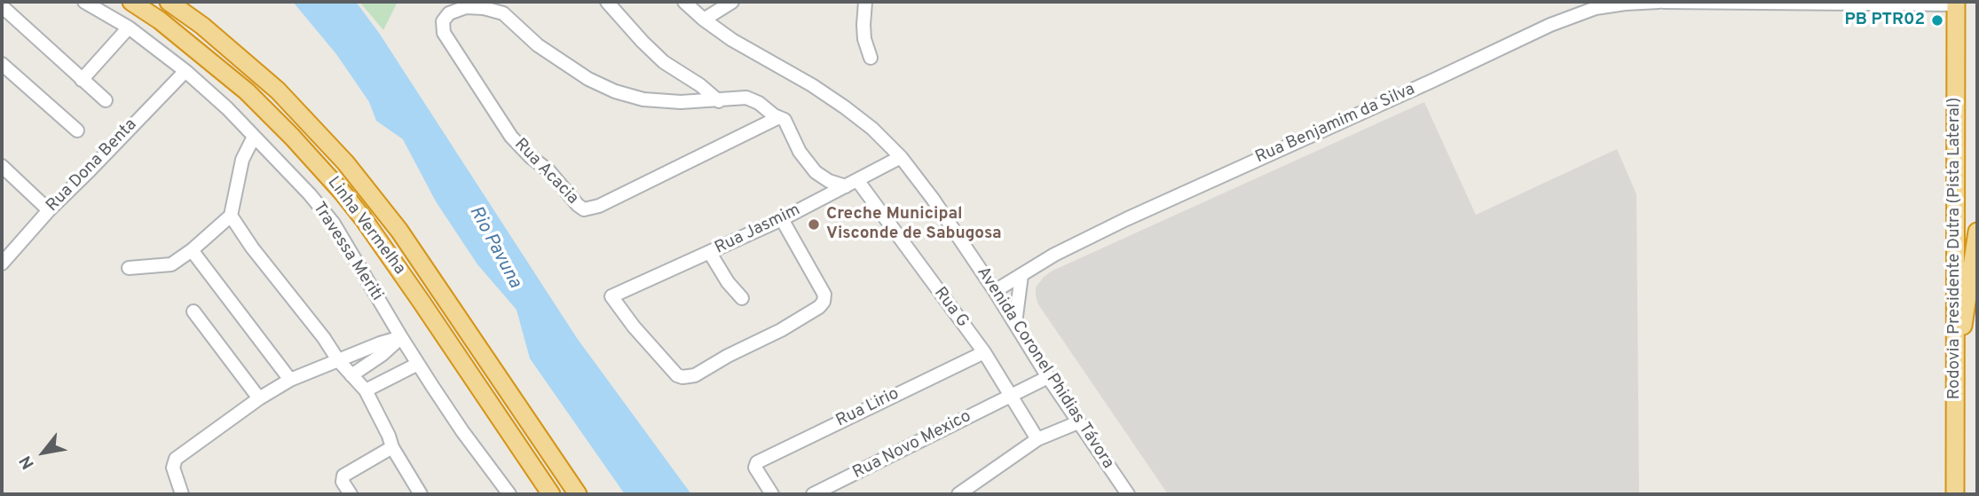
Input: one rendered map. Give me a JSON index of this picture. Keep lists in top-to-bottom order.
{
  "streets": {
    "highway": ["Linha Vermelha", "Rodovia Presidente Dutra (Pista Lateral)"],
    "street": [
      "Rua Benjamim da Silva",
      "Rua Dona Benta",
      "Rua Acacia",
      "Rua Jasmim",
      "Travessa Meriti",
      "Rua G",
      "Avenida Coronel Phidias Távora",
      "Rua Lirio",
      "Rua Novo Mexico"
    ]
  },
  "crossings": [
    ["Rua Benjamim da Silva", "Rodovia Presidente Dutra (Pista Lateral)"],
    ["Rua Benjamim da Silva", "Avenida Coronel Phidias Távora"],
    ["Rua Dona Benta", "Travessa Meriti"],
    ["Rua Jasmim", "Rua G"],
    ["Rua Jasmim", "Avenida Coronel Phidias Távora"],
    ["Rua G", "Rua Lirio"],
    ["Rua G", "Rua Novo Mexico"]
  ],
  "water": ["Rio Pavuna"],
  "places": ["PB PTR02", "Creche Municipal Visconde de Sabugosa"],
  "north": "bottom left"
}
